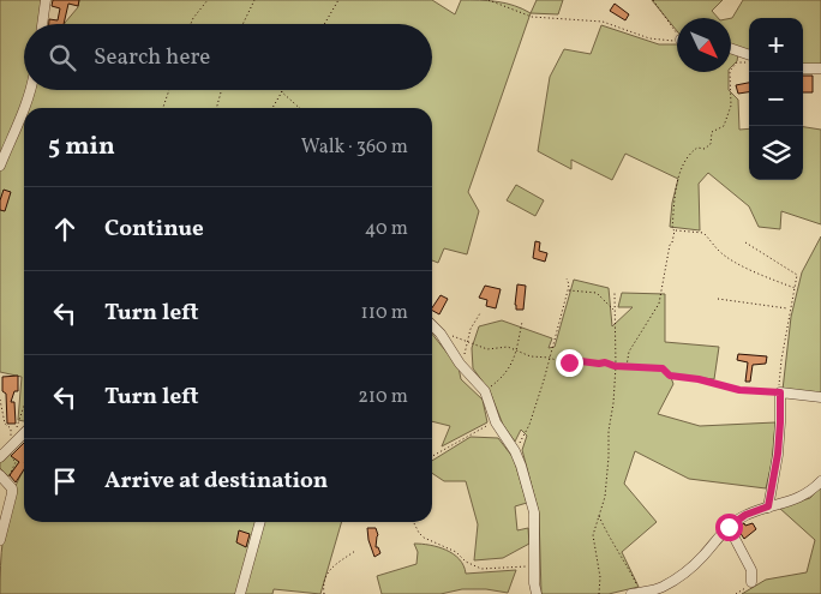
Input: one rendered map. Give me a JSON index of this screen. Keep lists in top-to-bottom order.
{
  "north": "bottom right",
  "page": {
    "map_buttons": ["+", "−"],
    "search": "Search here",
    "heading": ["5 min", "Walk · 360 m"],
    "list": [
      ["Continue", "40 m"],
      ["Turn left", "110 m"],
      ["Turn left", "210 m"],
      "Arrive at destination"
    ]
  }
}
